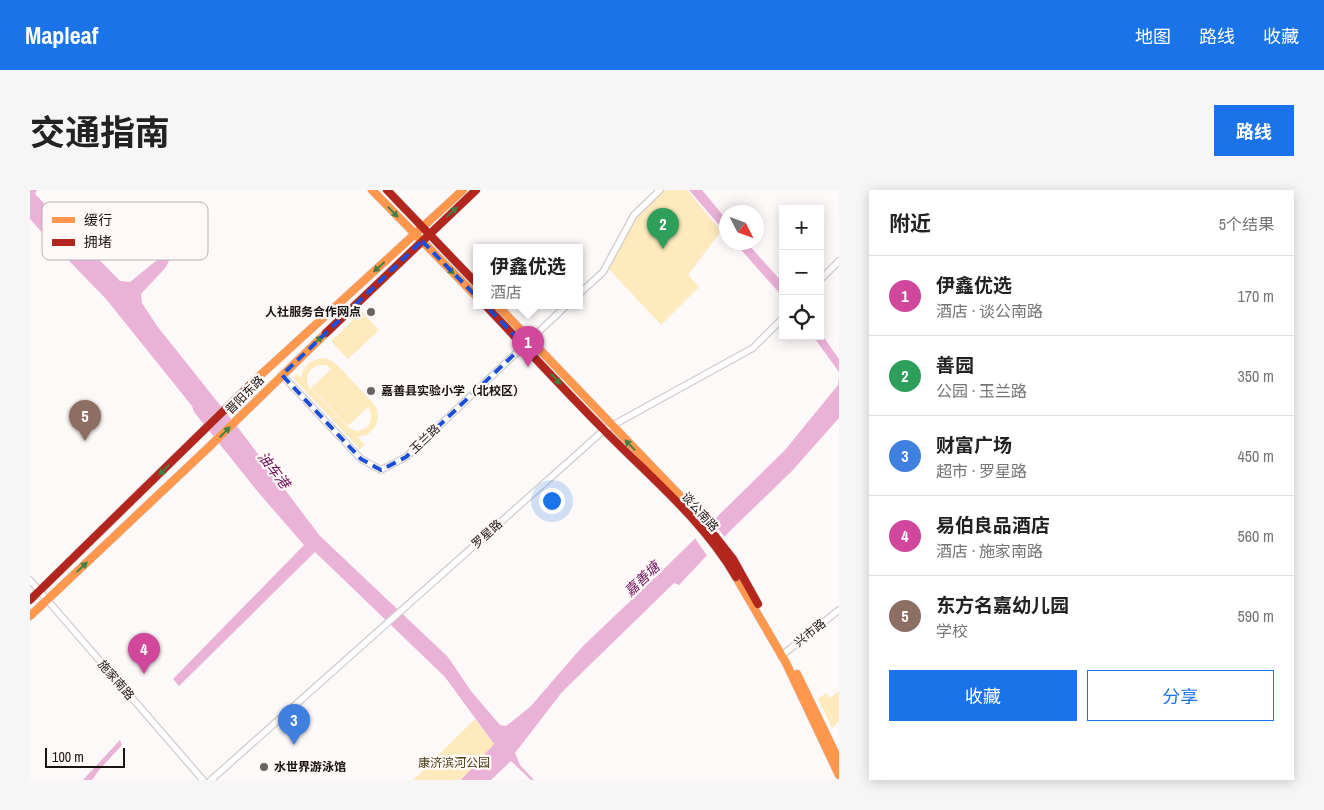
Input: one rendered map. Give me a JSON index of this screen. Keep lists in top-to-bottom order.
{
  "streets": {
    "main road": ["晋阳东路", "谈公南路"],
    "street": [
      "玉兰路",
      "罗星路",
      "兴市路",
      "施家南路"
    ]
  },
  "crossings": [
    ["晋阳东路", "玉兰路"],
    ["晋阳东路", "施家南路"],
    ["玉兰路", "谈公南路"],
    ["谈公南路", "罗星路"],
    ["谈公南路", "兴市路"]
  ],
  "water": ["油车港", "嘉善塘"],
  "parks": ["康济滨河公园"],
  "places": ["人社服务合作网点", "嘉善县实验小学（北校区）", "水世界游泳馆"],
  "legend": ["缓行", "拥堵"],
  "scale_bar": "100 m",
  "north": "bottom right",
  "page": {
    "header": "Mapleaf",
    "nav": ["地图", "路线", "收藏"],
    "title": "交通指南",
    "buttons": [
      "路线",
      ["收藏", "分享"]
    ],
    "heading": ["附近", "5个结果"],
    "map_buttons": ["+", "−"],
    "pins": [
      "2",
      "1",
      "5",
      "4",
      "3"
    ],
    "popup": ["伊鑫优选", "酒店"],
    "list": [
      {
        "mark": "1",
        "name": "伊鑫优选",
        "note": "酒店 · 谈公南路",
        "value": "170 m"
      },
      {
        "mark": "2",
        "name": "善园",
        "note": "公园 · 玉兰路",
        "value": "350 m"
      },
      {
        "mark": "3",
        "name": "财富广场",
        "note": "超市 · 罗星路",
        "value": "450 m"
      },
      {
        "mark": "4",
        "name": "易伯良品酒店",
        "note": "酒店 · 施家南路",
        "value": "560 m"
      },
      {
        "mark": "5",
        "name": "东方名嘉幼儿园",
        "note": "学校",
        "value": "590 m"
      }
    ],
    "scale": "100 m"
  }
}
